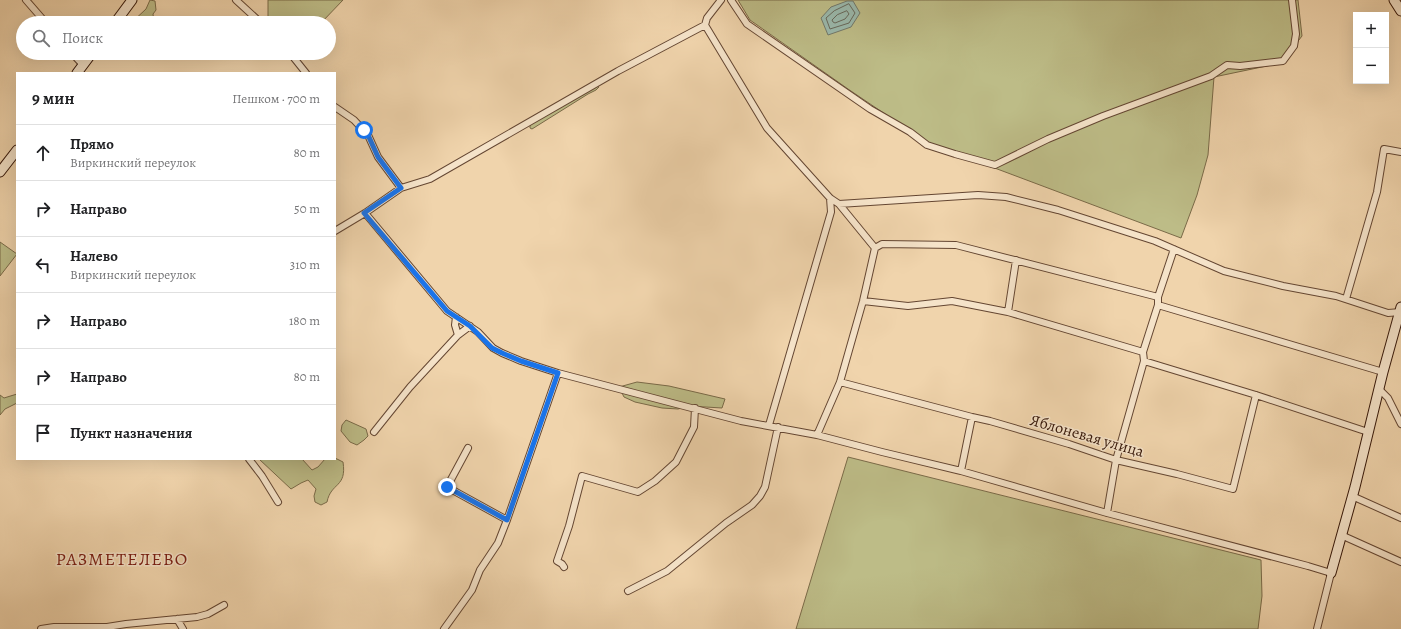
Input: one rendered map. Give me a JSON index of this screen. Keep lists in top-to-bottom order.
{
  "streets": {
    "street": ["Яблоневая улица"]
  },
  "districts": ["РАЗМЕТЕЛЕВО"],
  "page": {
    "map_buttons": ["+", "−"],
    "search": "Поиск",
    "heading": ["9 мин", "Пешком · 700 m"],
    "list": [
      ["Прямо", "Виркинский переулок", "80 m"],
      ["Направо", "50 m"],
      ["Налево", "Виркинский переулок", "310 m"],
      ["Направо", "180 m"],
      ["Направо", "80 m"],
      "Пункт назначения"
    ]
  }
}
